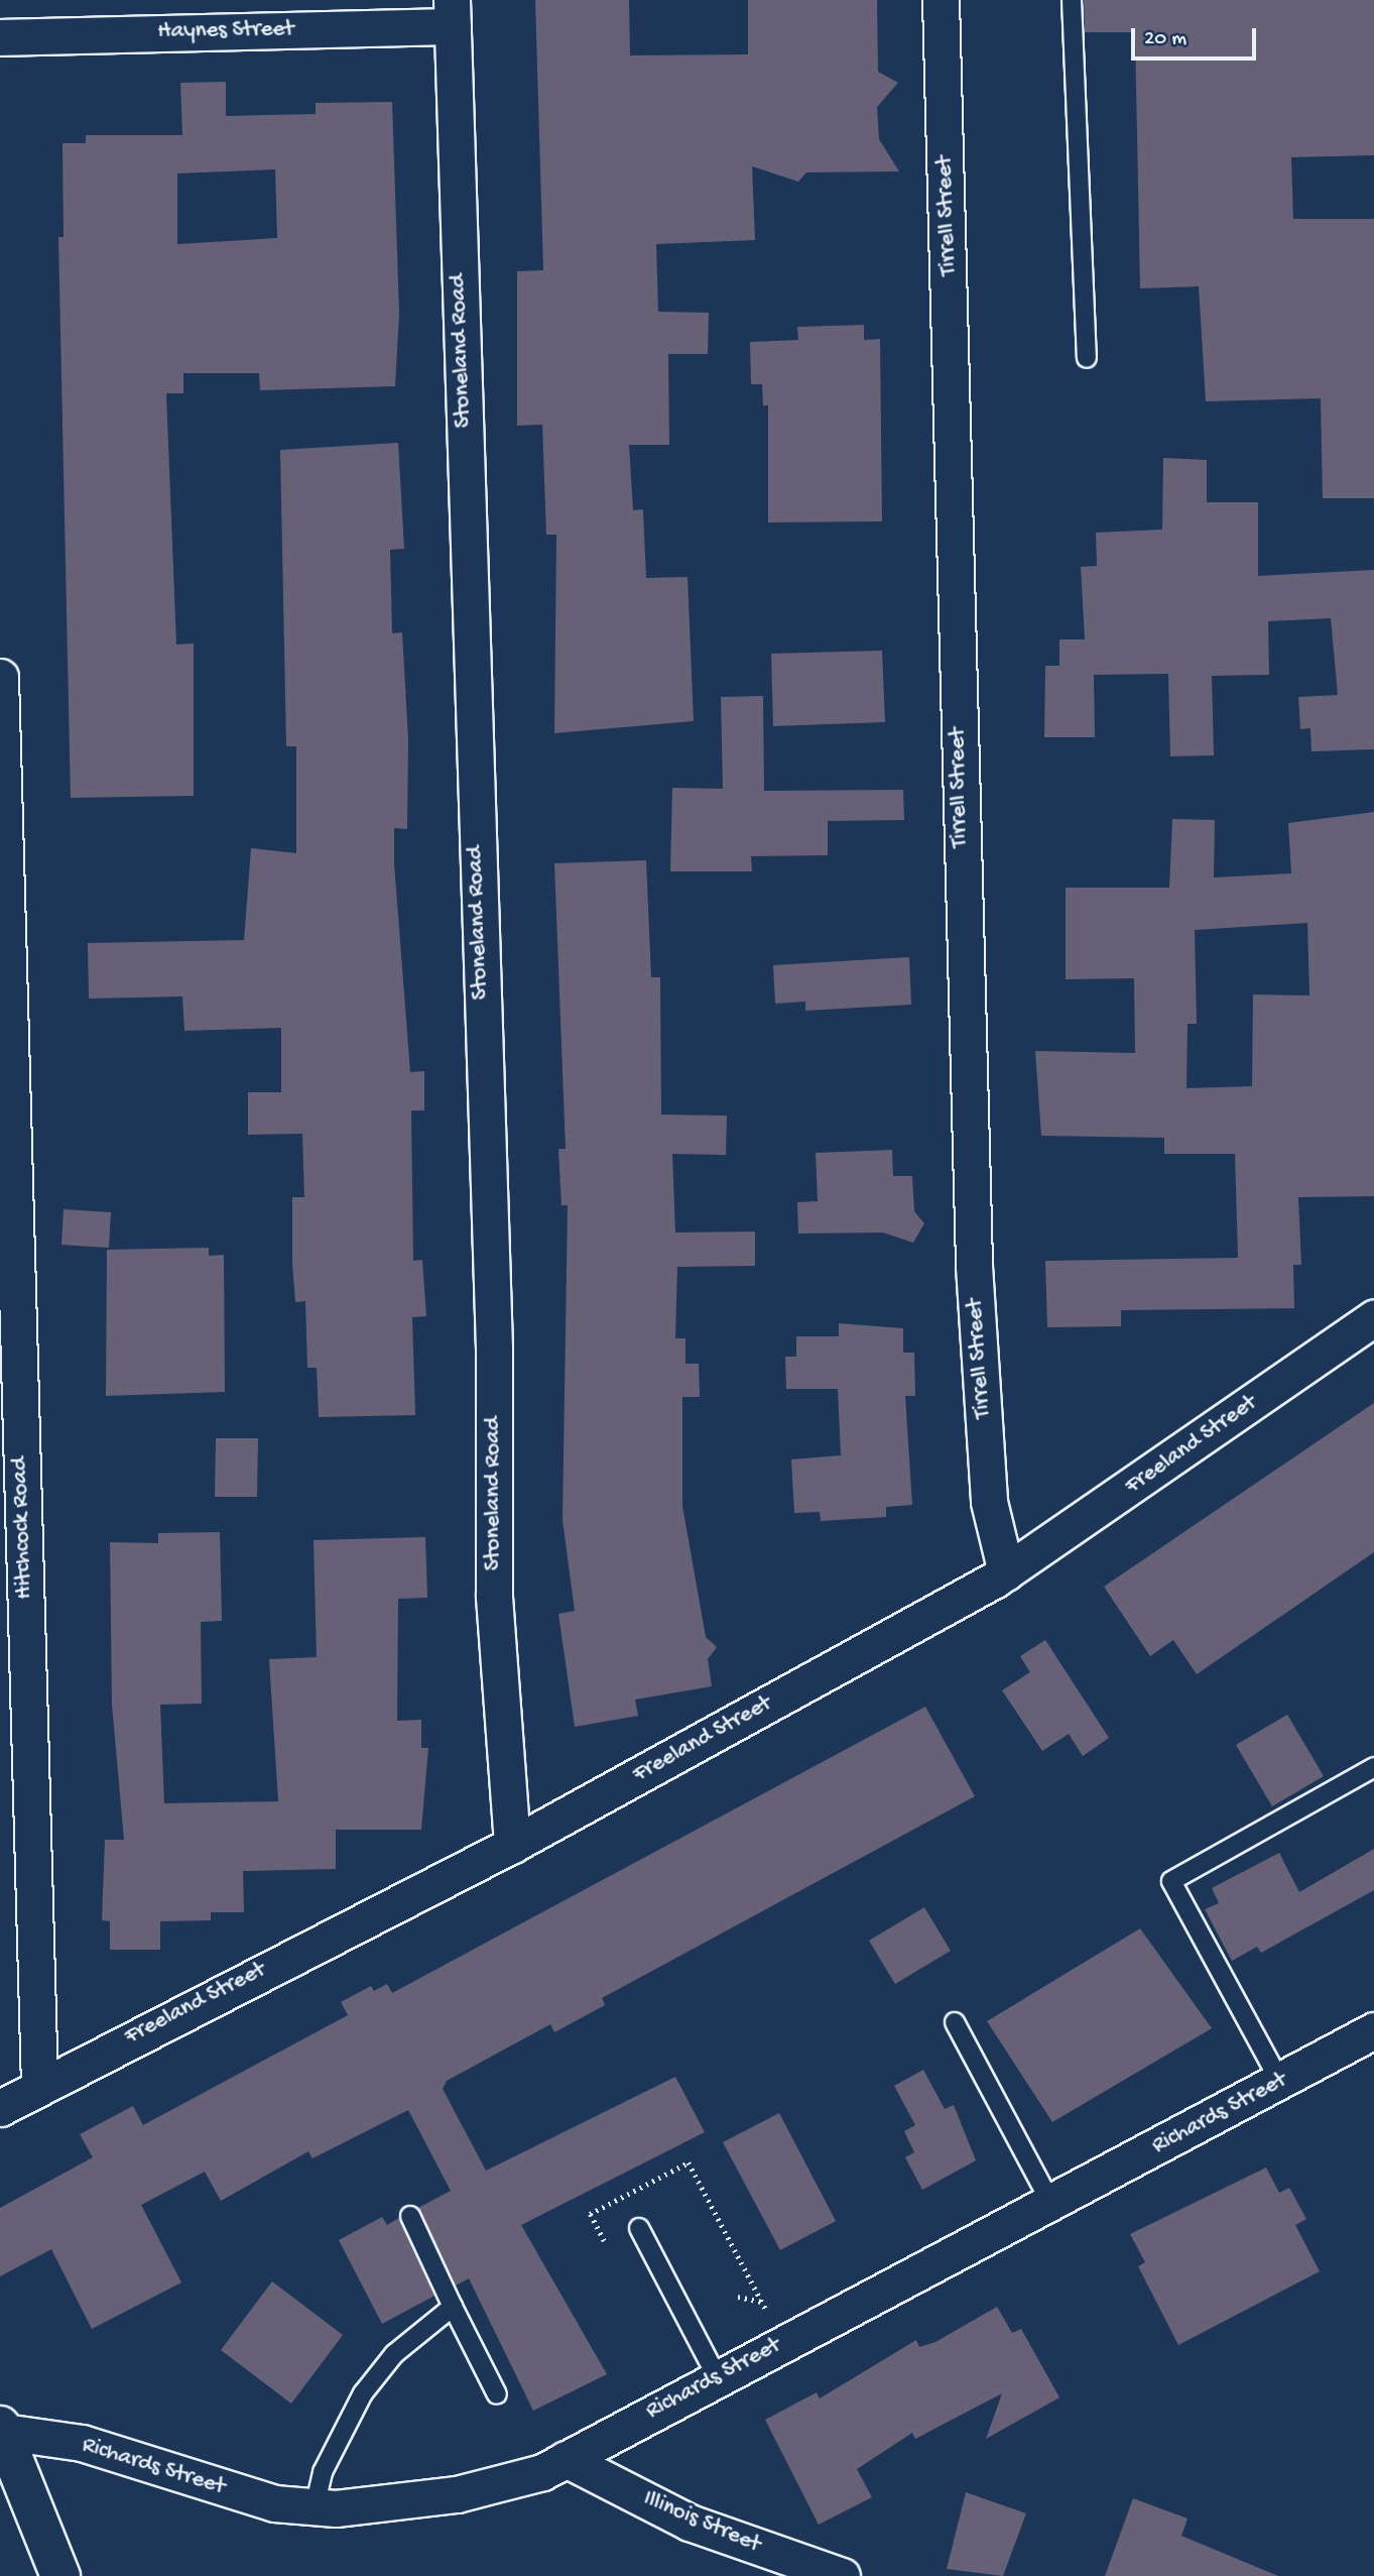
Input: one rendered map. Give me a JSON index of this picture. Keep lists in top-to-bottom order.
{
  "streets": {
    "street": [
      "Haynes Street",
      "Tirrell Street",
      "Stoneland Road",
      "Freeland Street",
      "Hitchcock Road",
      "Richards Street",
      "Illinois Street"
    ]
  },
  "crossings": [
    ["Haynes Street", "Stoneland Road"],
    ["Tirrell Street", "Freeland Street"],
    ["Stoneland Road", "Freeland Street"],
    ["Freeland Street", "Hitchcock Road"],
    ["Richards Street", "Illinois Street"]
  ],
  "scale_bar": "20 m"
}
